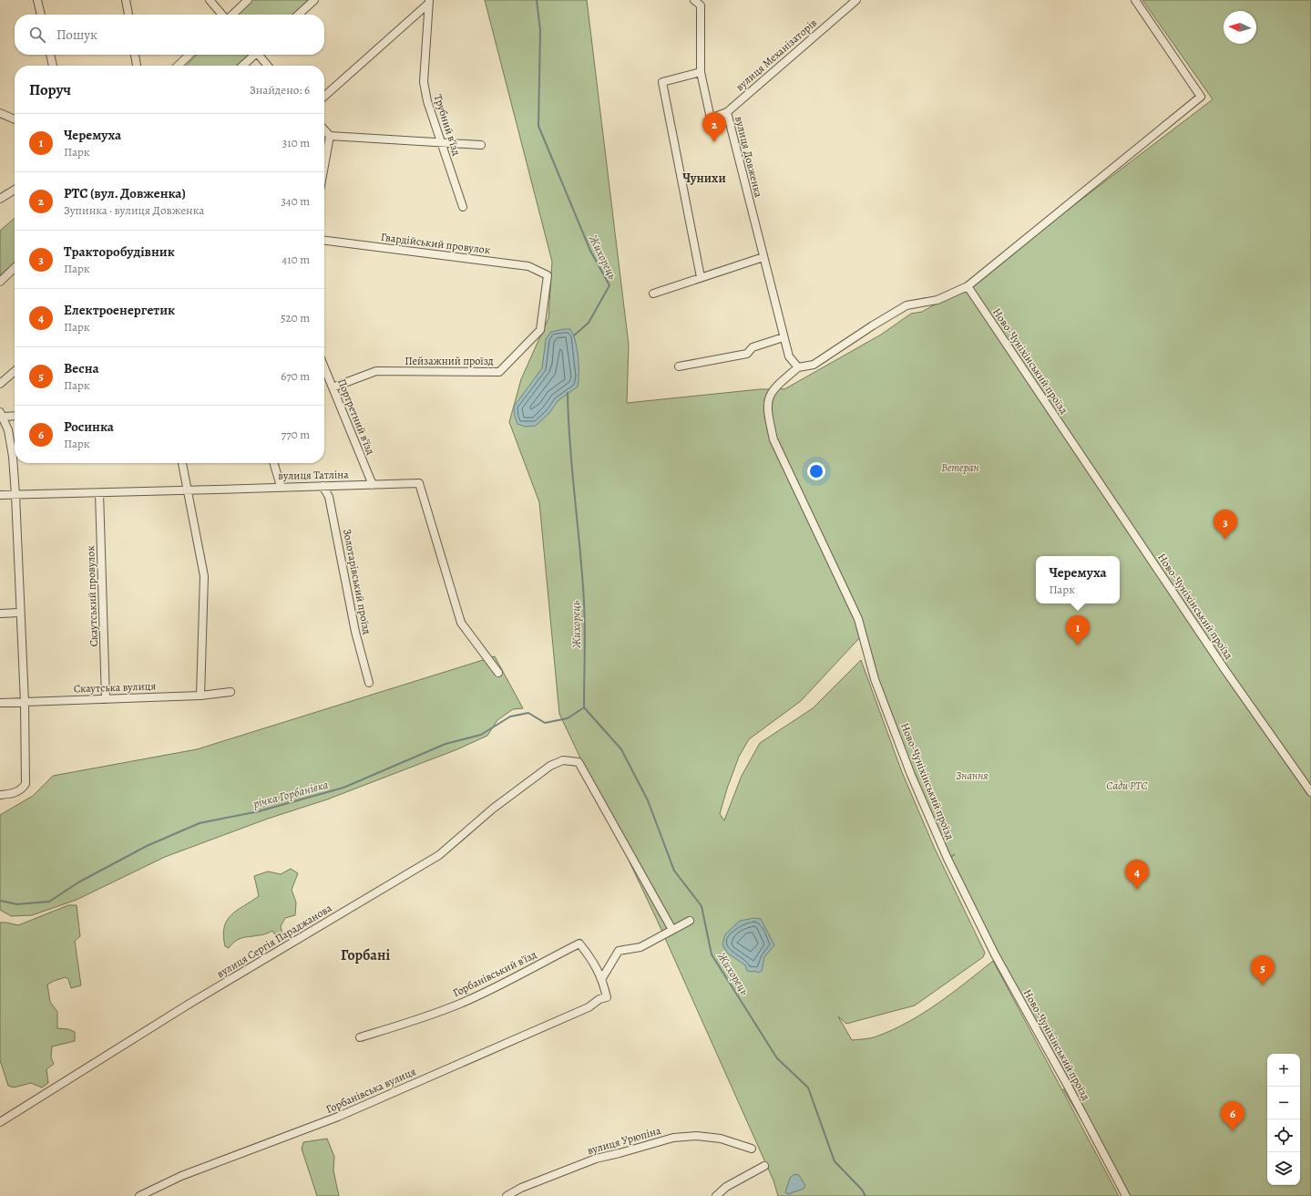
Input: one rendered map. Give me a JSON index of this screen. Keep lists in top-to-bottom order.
{
  "streets": {
    "street": [
      "вулиця Механізаторів",
      "Трубний в’їзд",
      "вулиця Довженка",
      "Гвардійський провулок",
      "Пейзажний проїзд",
      "Ново-Чуніхінський проїзд",
      "Портретний в'їзд",
      "вулиця Татліна",
      "Золотарівський проїзд",
      "Скаутський провулок",
      "Скаутська вулиця",
      "вулиця Сергія Параджанова",
      "Горбанівський в'їзд",
      "Горбанівська вулиця",
      "вулиця Урюпіна"
    ]
  },
  "crossings": [
    ["вулиця Механізаторів", "вулиця Довженка"],
    ["вулиця Довженка", "Ново-Чуніхінський проїзд"],
    ["Гвардійський провулок", "Пейзажний проїзд"],
    ["Пейзажний проїзд", "Портретний в'їзд"],
    ["Портретний в'їзд", "вулиця Татліна"],
    ["вулиця Татліна", "Золотарівський проїзд"],
    ["вулиця Татліна", "Скаутський провулок"],
    ["Скаутський провулок", "Скаутська вулиця"],
    ["Горбанівський в'їзд", "Горбанівська вулиця"]
  ],
  "districts": ["Чунихи", "Горбані"],
  "water": ["Жихорець", "річка Горбанівка"],
  "parks": ["Ветеран", "Знання", "Сади РТС"],
  "north": "left",
  "page": {
    "search": "Пошук",
    "heading": ["Поруч", "Знайдено: 6"],
    "pins": [
      "2",
      "3",
      "1",
      "4",
      "5",
      "6"
    ],
    "list": [
      {
        "mark": "1",
        "name": "Черемуха",
        "note": "Парк",
        "value": "310 m"
      },
      {
        "mark": "2",
        "name": "РТС (вул. Довженка)",
        "note": "Зупинка · вулиця Довженка",
        "value": "340 m"
      },
      {
        "mark": "3",
        "name": "Тракторобудівник",
        "note": "Парк",
        "value": "410 m"
      },
      {
        "mark": "4",
        "name": "Електроенергетик",
        "note": "Парк",
        "value": "520 m"
      },
      {
        "mark": "5",
        "name": "Весна",
        "note": "Парк",
        "value": "670 m"
      },
      {
        "mark": "6",
        "name": "Росинка",
        "note": "Парк",
        "value": "770 m"
      }
    ],
    "popup": ["Черемуха", "Парк"],
    "map_buttons": ["+", "−"]
  }
}
